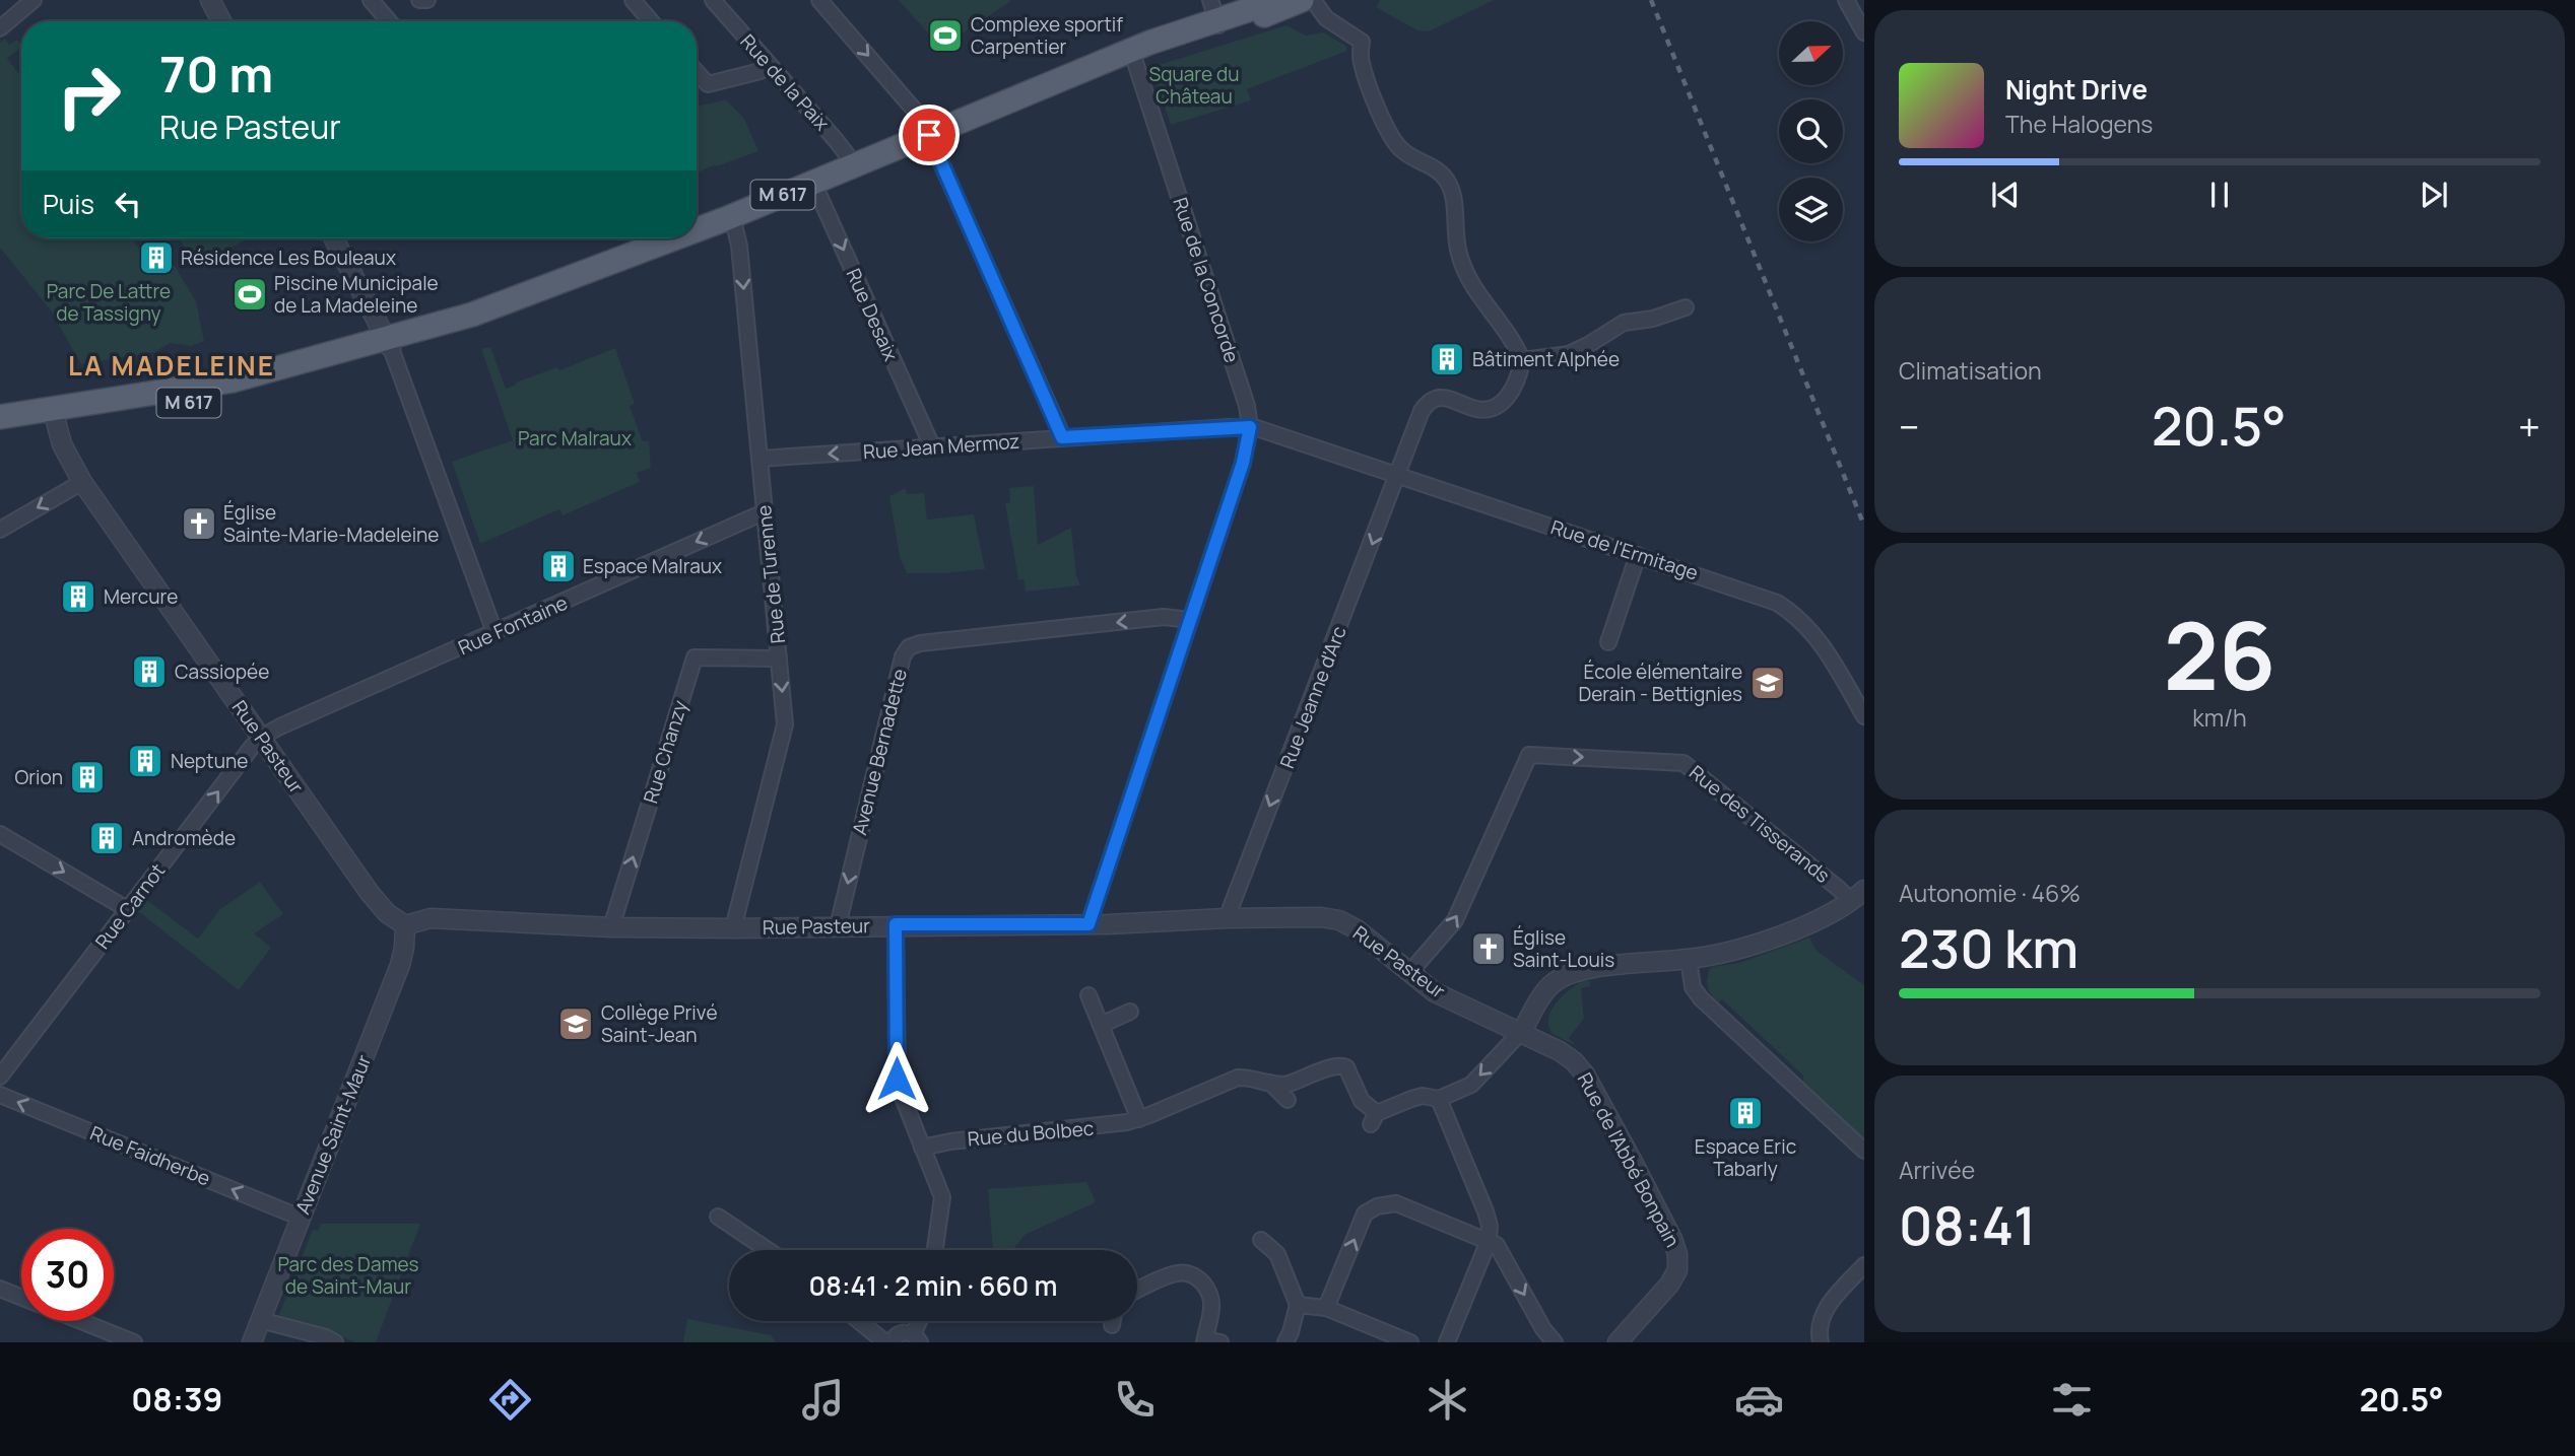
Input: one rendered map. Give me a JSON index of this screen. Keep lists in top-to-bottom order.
{
  "streets": {
    "main road": ["M 617"],
    "street": [
      "Rue de la Paix",
      "Rue de la Concorde",
      "Rue Desaix",
      "Rue Jean Mermoz",
      "Rue de l'Ermitage",
      "Rue de Turenne",
      "Rue Fontaine",
      "Rue Jeanne d'Arc",
      "Rue Pasteur",
      "Rue Chanzy",
      "Avenue Bernadette",
      "Rue des Tisserands",
      "Rue Carnot",
      "Rue du Bolbec",
      "Avenue Saint-Maur",
      "Rue Faidherbe",
      "Rue de l'Abbé Bonpain"
    ]
  },
  "crossings": [
    ["Rue de la Paix", "M 617"],
    ["M 617", "Rue de la Concorde"],
    ["M 617", "Rue Desaix"],
    ["M 617", "Rue de Turenne"],
    ["M 617", "Rue Pasteur"],
    ["Rue de la Concorde", "Rue Jean Mermoz"],
    ["Rue de la Concorde", "Rue de l'Ermitage"],
    ["Rue Desaix", "Rue Jean Mermoz"],
    ["Rue Jean Mermoz", "Rue de l'Ermitage"],
    ["Rue Jean Mermoz", "Rue de Turenne"],
    ["Rue de l'Ermitage", "Rue Jeanne d'Arc"],
    ["Rue de Turenne", "Rue Fontaine"],
    ["Rue de Turenne", "Rue Pasteur"],
    ["Rue de Turenne", "Rue Chanzy"],
    ["Rue Fontaine", "Rue Pasteur"],
    ["Rue Fontaine", "Rue Carnot"],
    ["Rue Jeanne d'Arc", "Rue Pasteur"],
    ["Rue Pasteur", "Rue Chanzy"],
    ["Rue Pasteur", "Avenue Bernadette"],
    ["Rue Pasteur", "Rue des Tisserands"],
    ["Rue Pasteur", "Rue Carnot"],
    ["Rue Pasteur", "Avenue Saint-Maur"],
    ["Rue Pasteur", "Rue de l'Abbé Bonpain"],
    ["Avenue Saint-Maur", "Rue Faidherbe"]
  ],
  "one_way": [
    "Rue Jean Mermoz",
    "Rue de Turenne",
    "Rue Fontaine",
    "Rue Jeanne d'Arc",
    "Rue Chanzy",
    "Avenue Bernadette",
    "Rue Carnot",
    "Rue Faidherbe"
  ],
  "districts": ["LA MADELEINE"],
  "parks": [
    "Square du Château",
    "Parc De Lattre de Tassigny",
    "Parc Malraux",
    "Parc des Dames de Saint-Maur"
  ],
  "places": {
    "sports": ["Complexe sportif Carpentier", "Piscine Municipale de La Madeleine"],
    "building": [
      "Résidence Les Bouleaux",
      "Bâtiment Alphée",
      "Espace Malraux",
      "Mercure",
      "Cassiopée",
      "Neptune",
      "Orion",
      "Andromède",
      "Espace Eric Tabarly"
    ],
    "church": ["Église Sainte-Marie-Madeleine", "Église Saint-Louis"],
    "school or university": ["École élémentaire Derain - Bettignies", "Collège Privé Saint-Jean"]
  },
  "north": "right",
  "page": {
    "turn": ["70 m", "Rue Pasteur"],
    "song": ["Night Drive", "The Halogens"],
    "then": "Puis",
    "tile": [
      "Climatisation",
      ["26", "km/h"],
      ["Autonomie · 46%", "230 km"],
      ["Arrivée", "08:41"]
    ],
    "heat": ["−", "20.5°", "+"],
    "limit": "30",
    "trip": "08:41 · 2 min · 660 m",
    "tabs": ["08:39", "20.5°"]
  }
}
